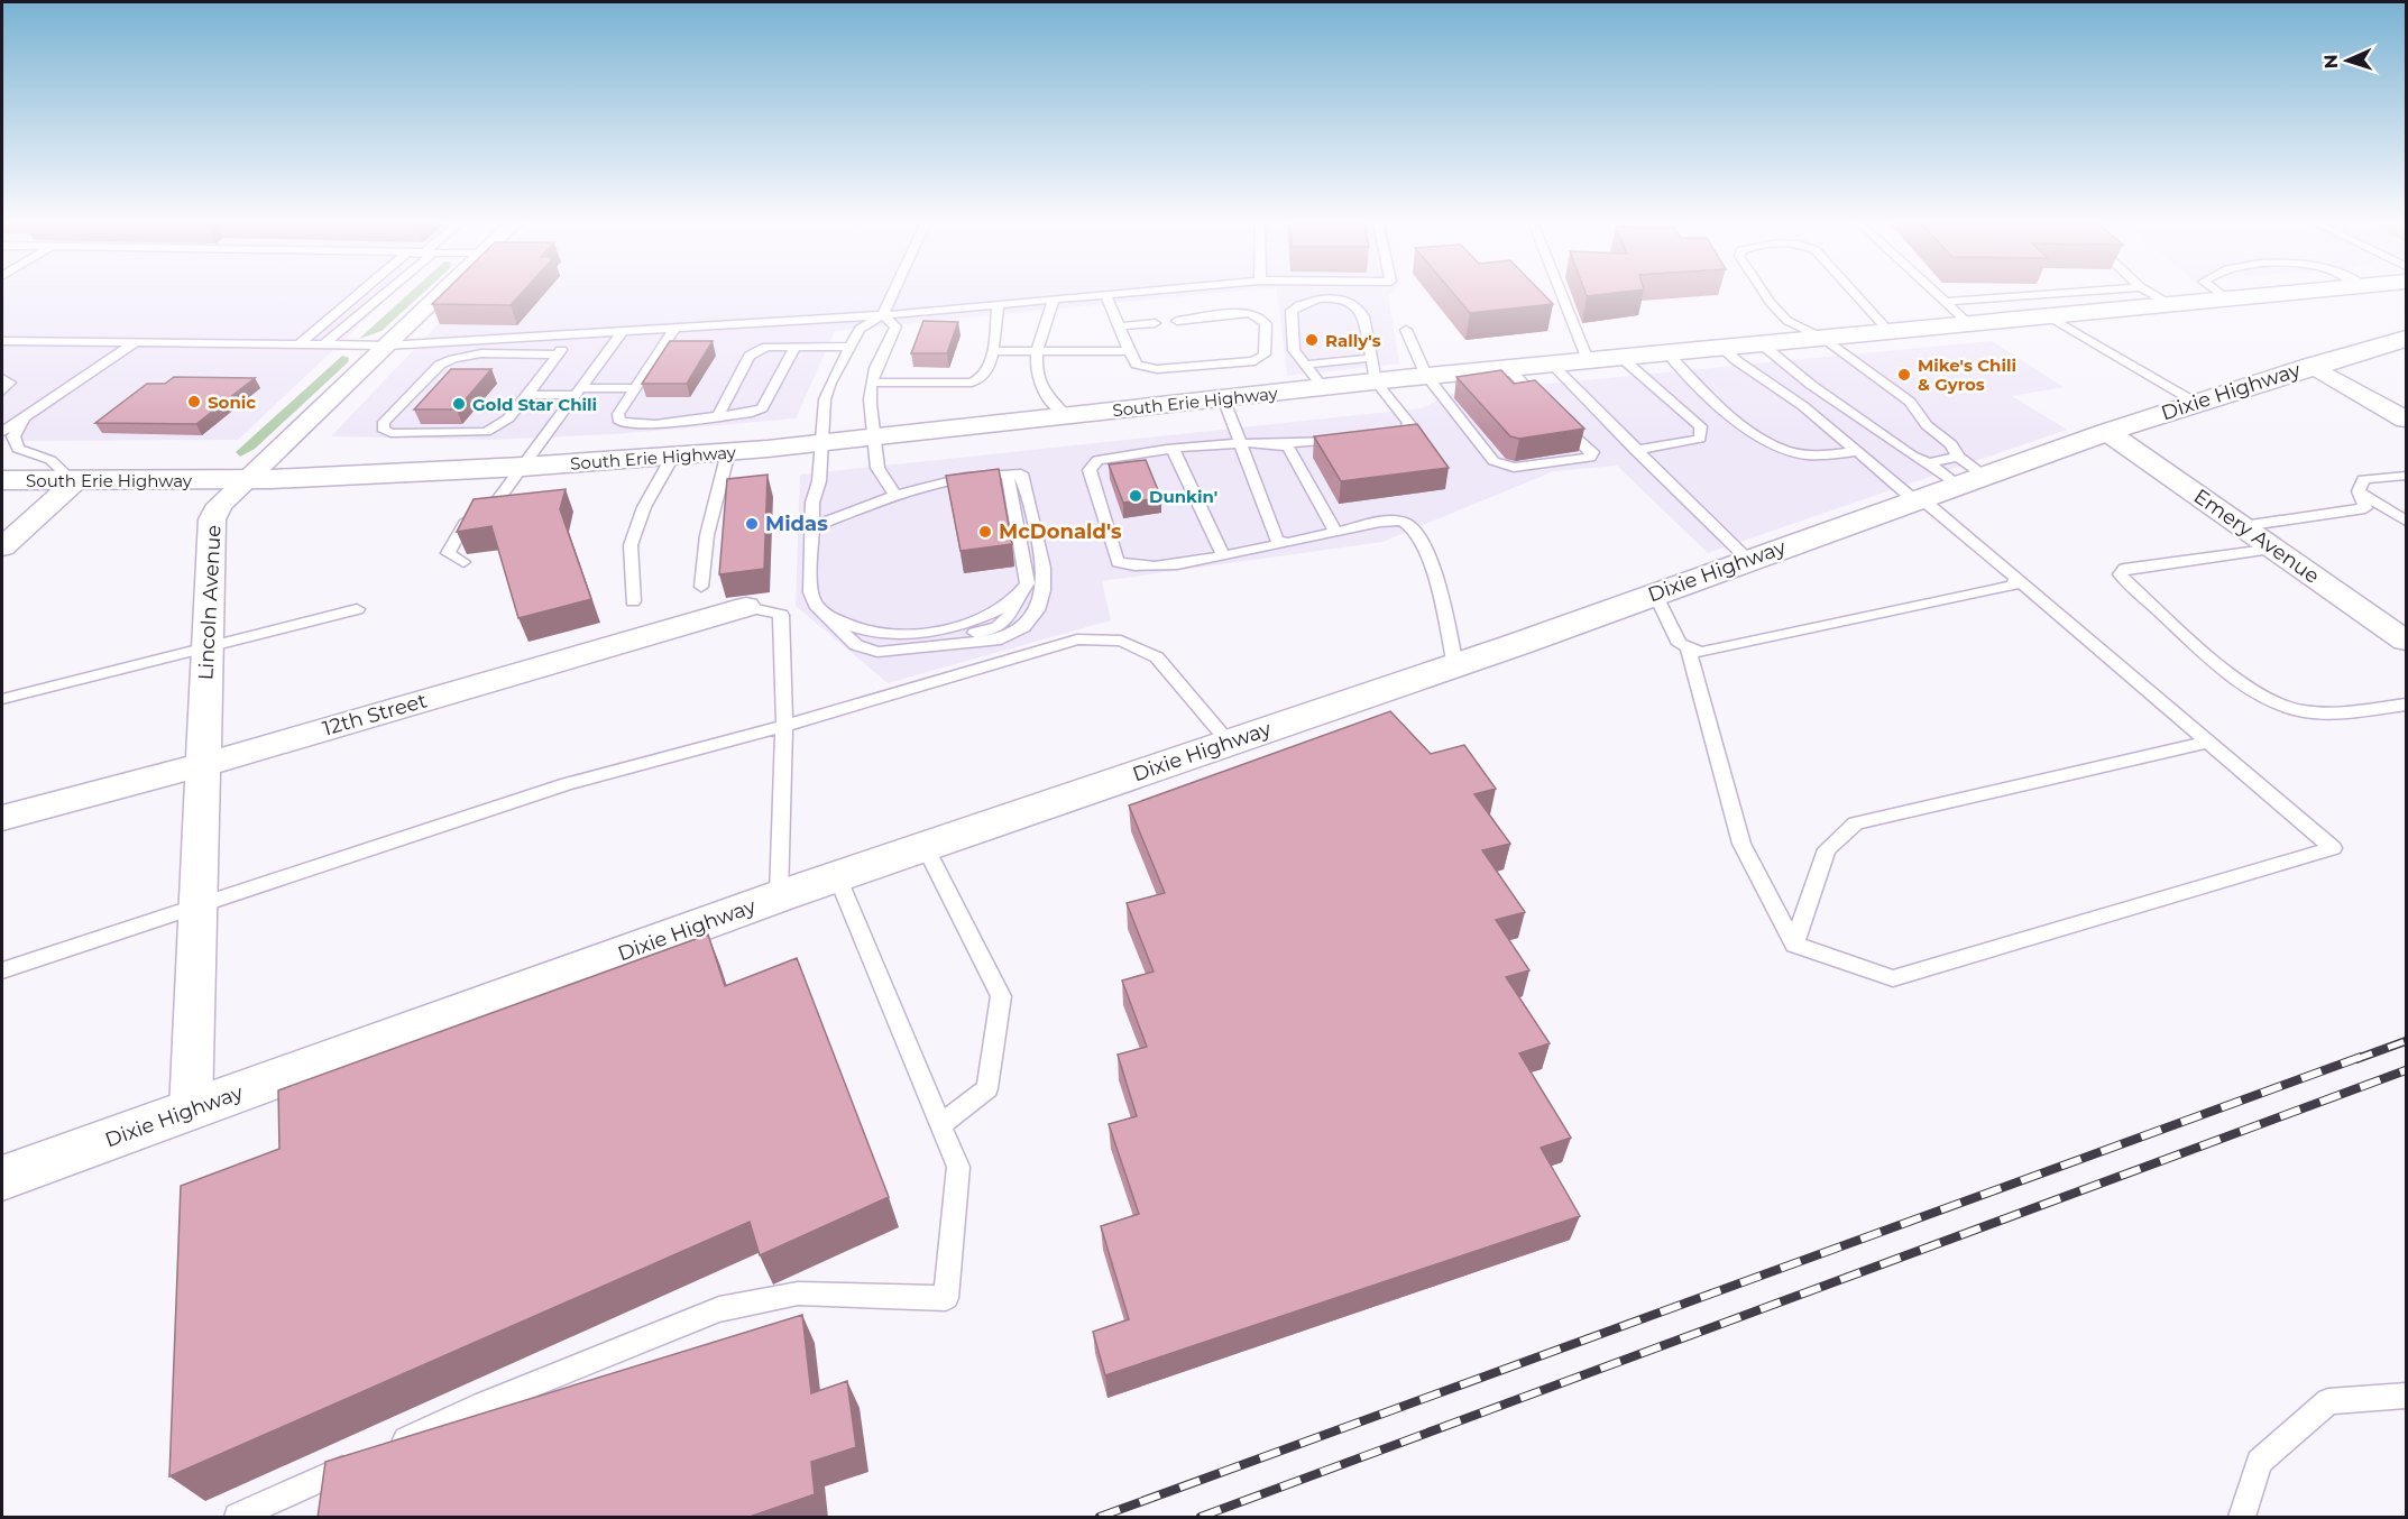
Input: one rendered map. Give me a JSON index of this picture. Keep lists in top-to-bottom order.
{
  "streets": {
    "main road": ["Dixie Highway", "South Erie Highway"],
    "street": ["Emery Avenue", "Lincoln Avenue", "12th Street"]
  },
  "crossings": [
    ["Dixie Highway", "Emery Avenue"],
    ["Dixie Highway", "Lincoln Avenue"],
    ["South Erie Highway", "Lincoln Avenue"],
    ["Lincoln Avenue", "12th Street"]
  ],
  "places": [
    "Rally's",
    "Mike's Chili & Gyros",
    "Sonic",
    "Gold Star Chili",
    "Dunkin'",
    "Midas",
    "McDonald's"
  ],
  "north": "left"
}
